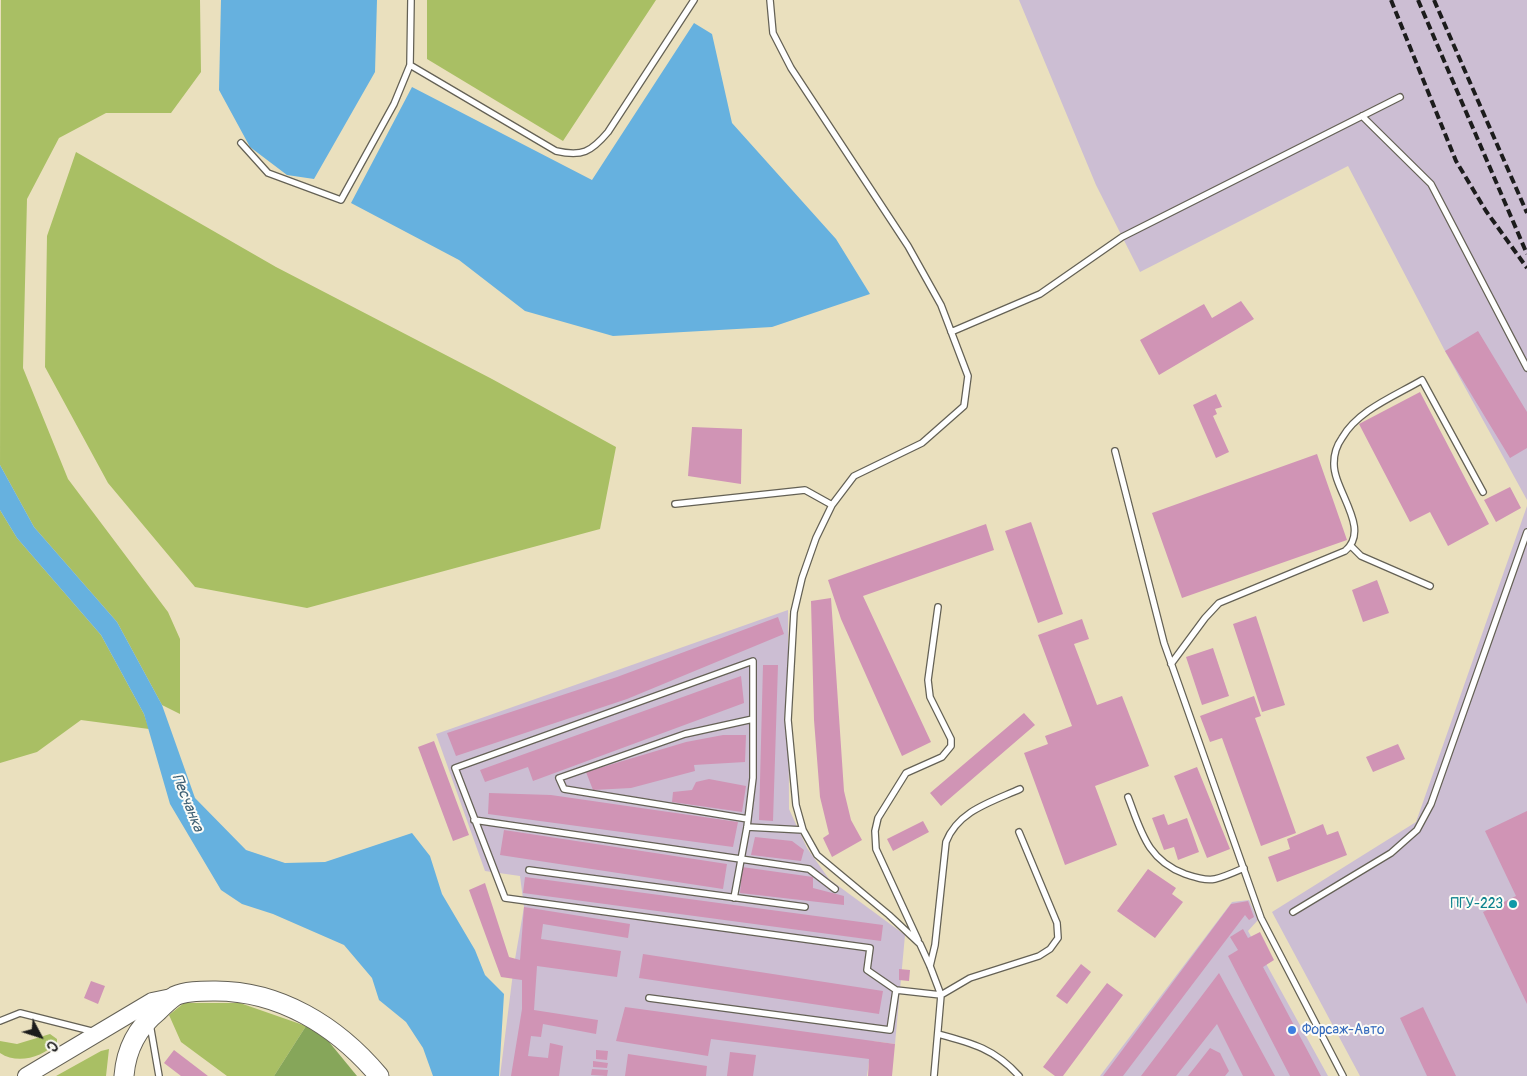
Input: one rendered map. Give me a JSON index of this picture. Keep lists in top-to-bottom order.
{
  "water": ["Песчанка"],
  "places": ["ПГУ-223", "Форсаж-Авто"],
  "north": "bottom right"
}
